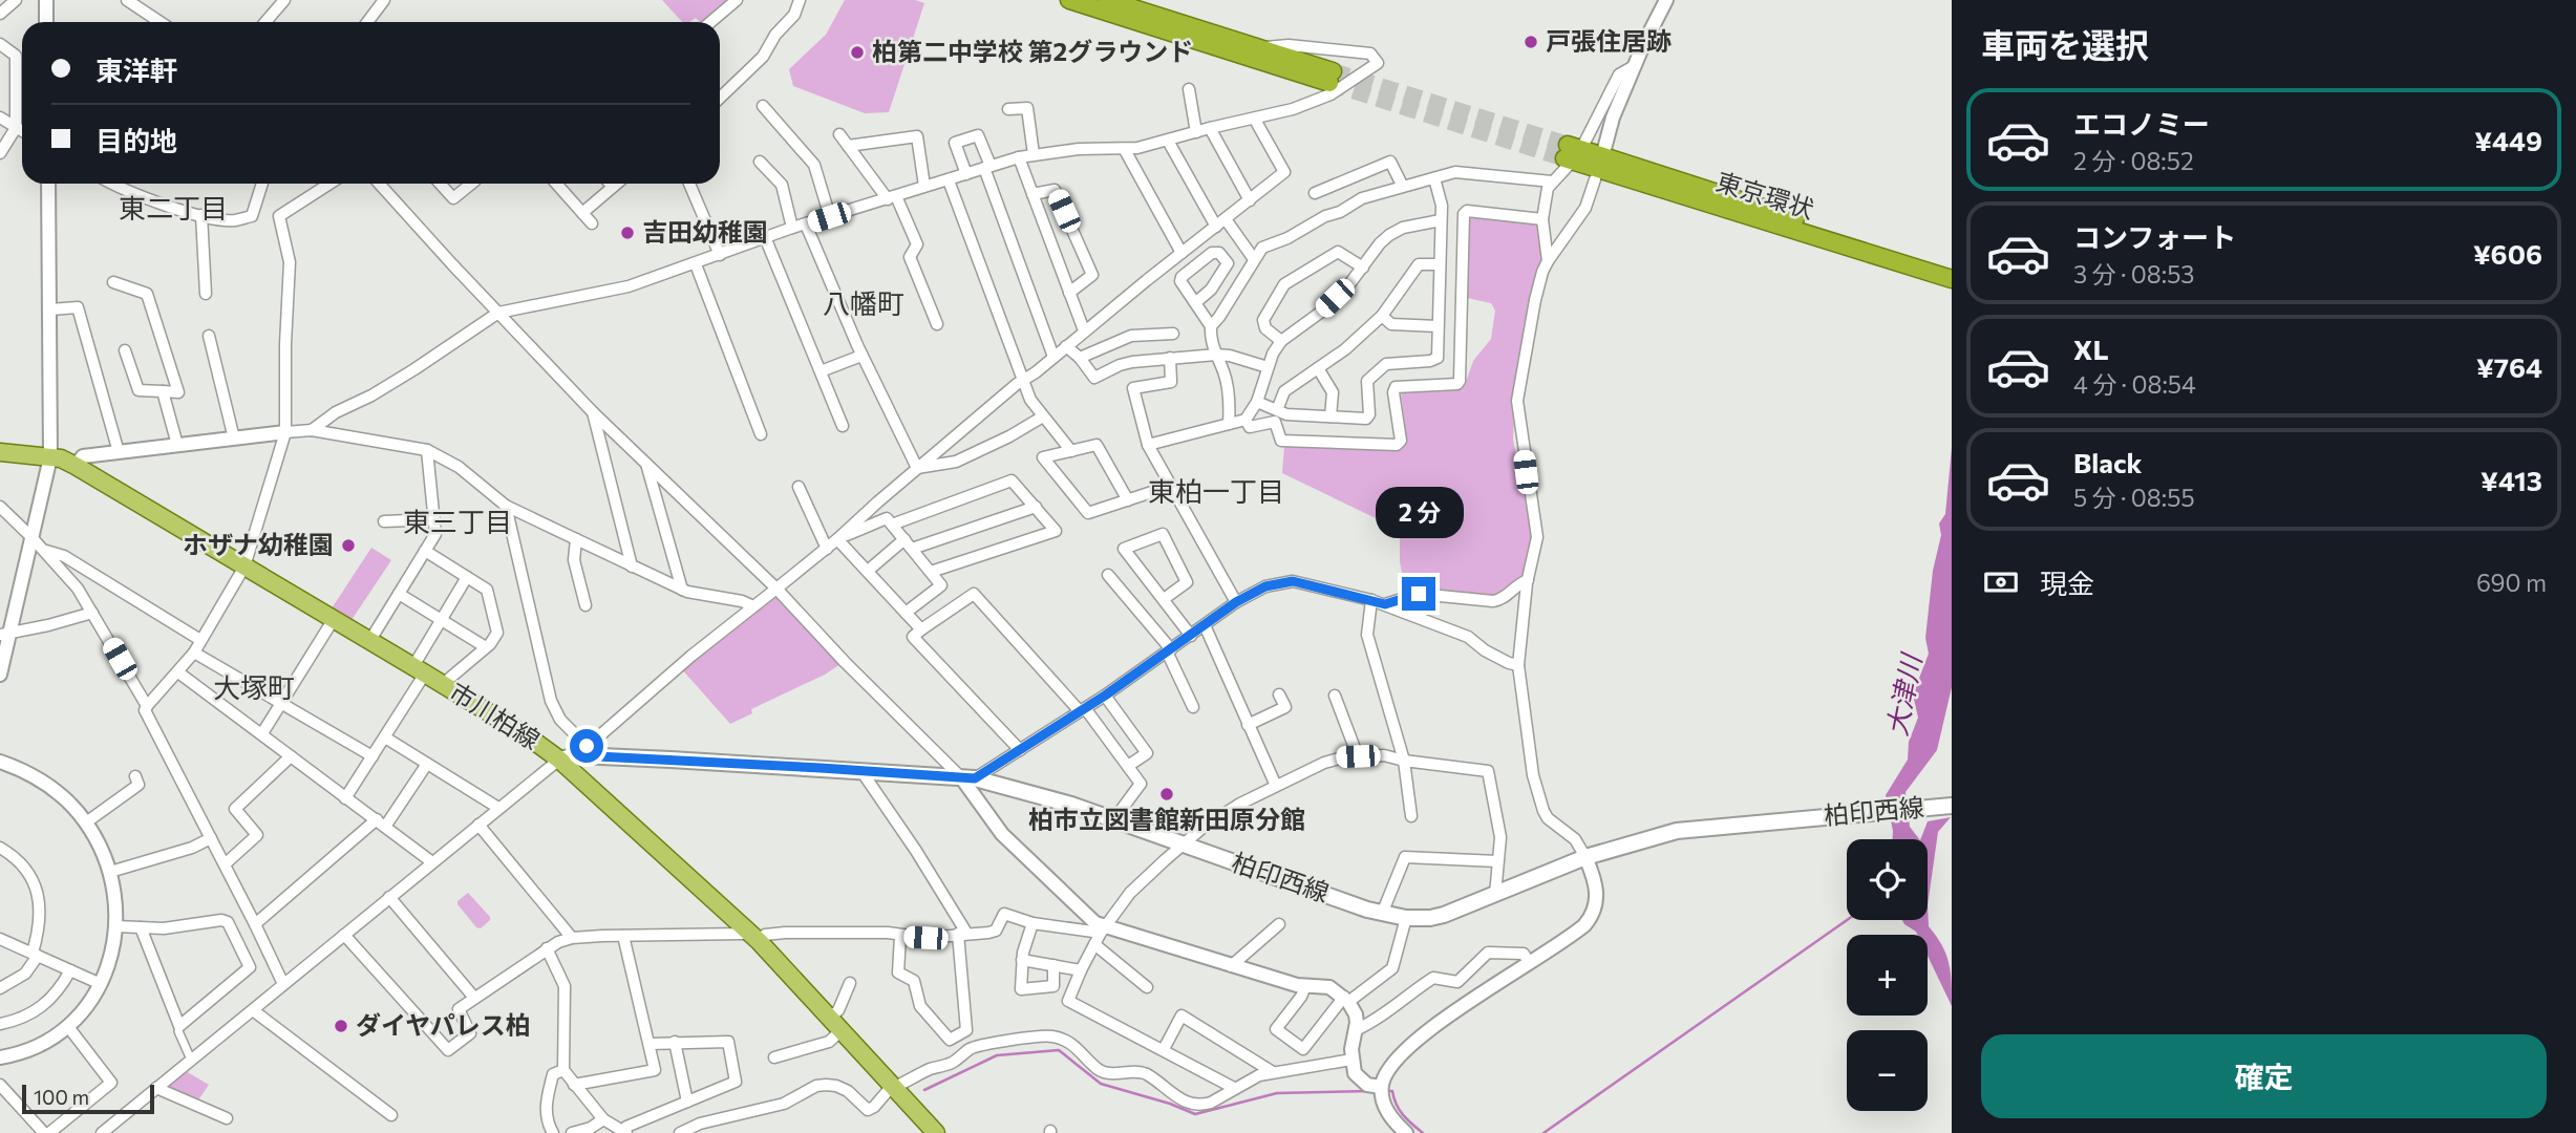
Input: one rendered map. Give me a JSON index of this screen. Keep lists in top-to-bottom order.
{
  "streets": {
    "highway": ["東京環状"],
    "main road": ["市川柏線", "柏印西線"]
  },
  "crossings": [
    ["市川柏線", "柏印西線"]
  ],
  "districts": [
    "東二丁目",
    "八幡町",
    "東柏一丁目",
    "東三丁目",
    "大塚町"
  ],
  "water": ["大津川"],
  "places": [
    "戸張住居跡",
    "柏第二中学校 第2グラウンド",
    "吉田幼稚園",
    "ホザナ幼稚園",
    "柏市立図書館新田原分館",
    "ダイヤパレス柏"
  ],
  "scale_bar": "100 m",
  "page": {
    "heading": "車両を選択",
    "banner": ["東洋軒", "目的地"],
    "list": [
      {
        "name": "エコノミー",
        "note": "2 分 · 08:52",
        "value": "¥449"
      },
      {
        "name": "コンフォート",
        "note": "3 分 · 08:53",
        "value": "¥606"
      },
      {
        "name": "XL",
        "note": "4 分 · 08:54",
        "value": "¥764"
      },
      {
        "name": "Black",
        "note": "5 分 · 08:55",
        "value": "¥413"
      }
    ],
    "bubble": "2 分",
    "pay": ["現金", "690 m"],
    "map_buttons": ["+", "−"],
    "buttons": "確定",
    "scale": "100 m"
  }
}
